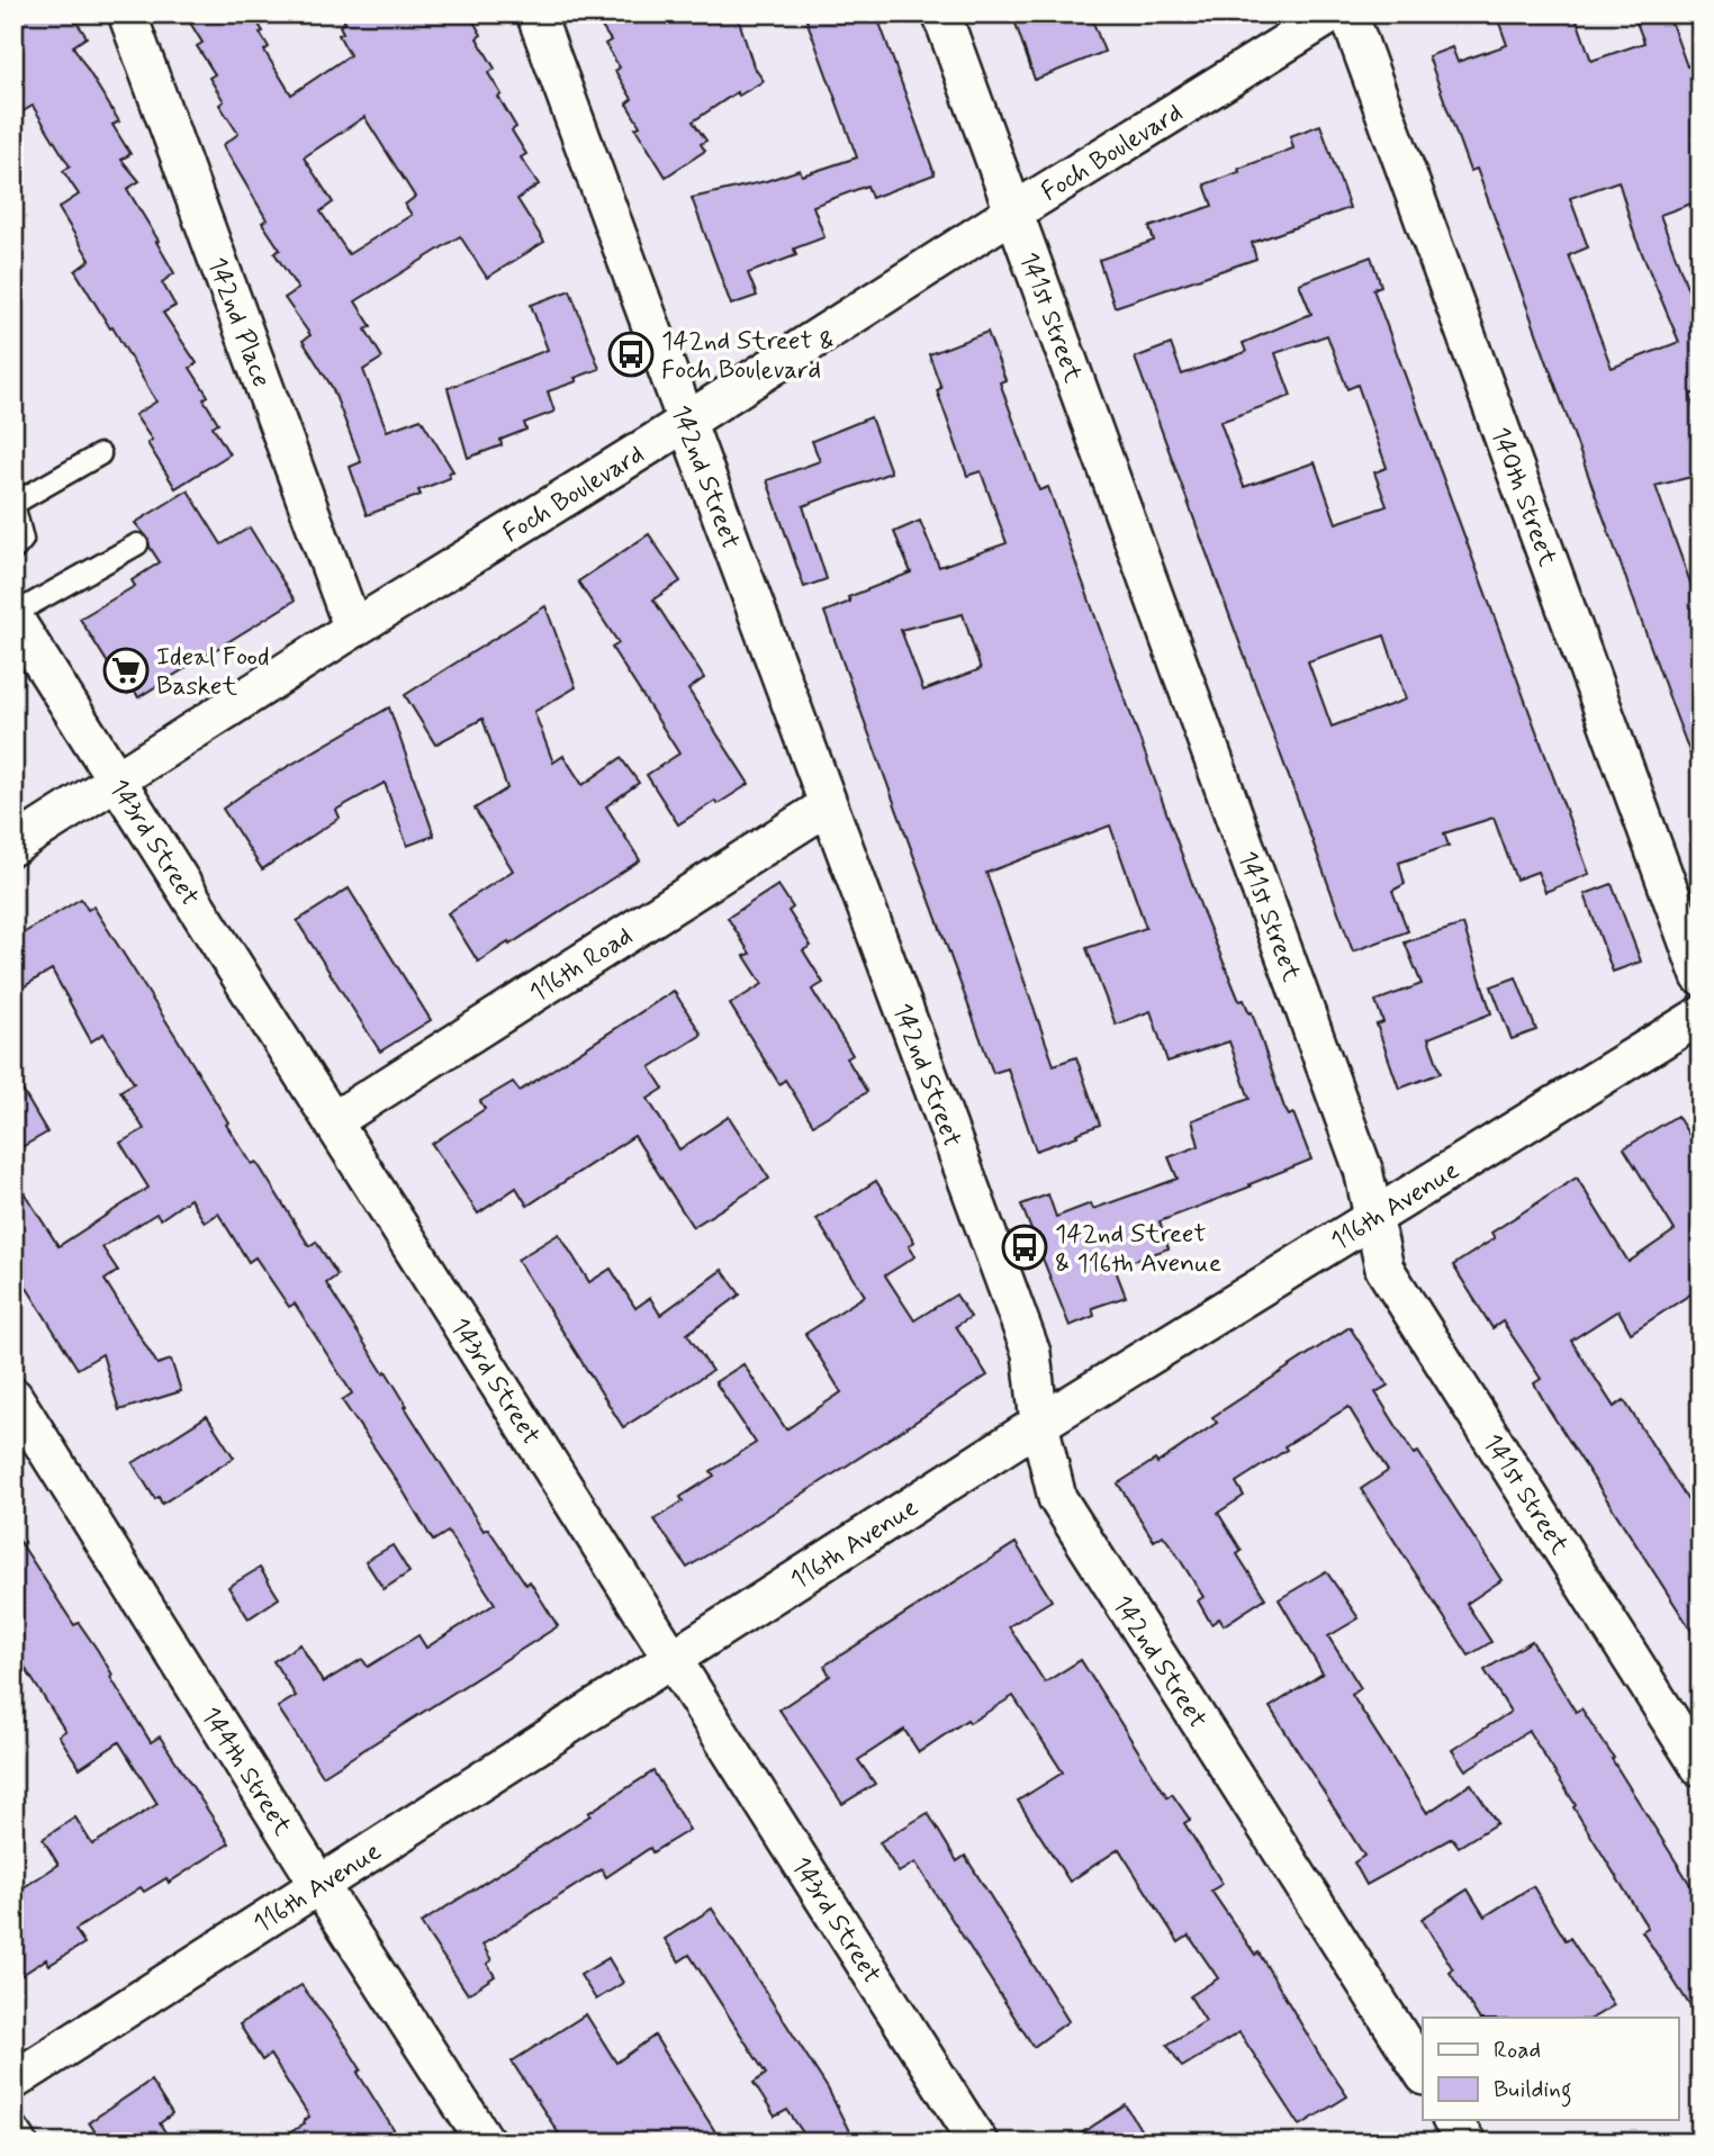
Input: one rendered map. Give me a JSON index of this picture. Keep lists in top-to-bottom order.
{
  "streets": {
    "street": [
      "Foch Boulevard",
      "141st Street",
      "142nd Place",
      "142nd Street",
      "140th Street",
      "143rd Street",
      "116th Road",
      "116th Avenue",
      "144th Street"
    ]
  },
  "crossings": [
    ["Foch Boulevard", "141st Street"],
    ["Foch Boulevard", "142nd Place"],
    ["Foch Boulevard", "142nd Street"],
    ["Foch Boulevard", "143rd Street"],
    ["141st Street", "116th Avenue"],
    ["142nd Street", "116th Road"],
    ["142nd Street", "116th Avenue"],
    ["143rd Street", "116th Road"],
    ["143rd Street", "116th Avenue"],
    ["116th Avenue", "144th Street"]
  ],
  "places": {
    "bus stop": ["142nd Street & Foch Boulevard", "142nd Street & 116th Avenue"],
    "supermarket": ["Ideal Food Basket"]
  },
  "legend": ["Road", "Building"]
}
